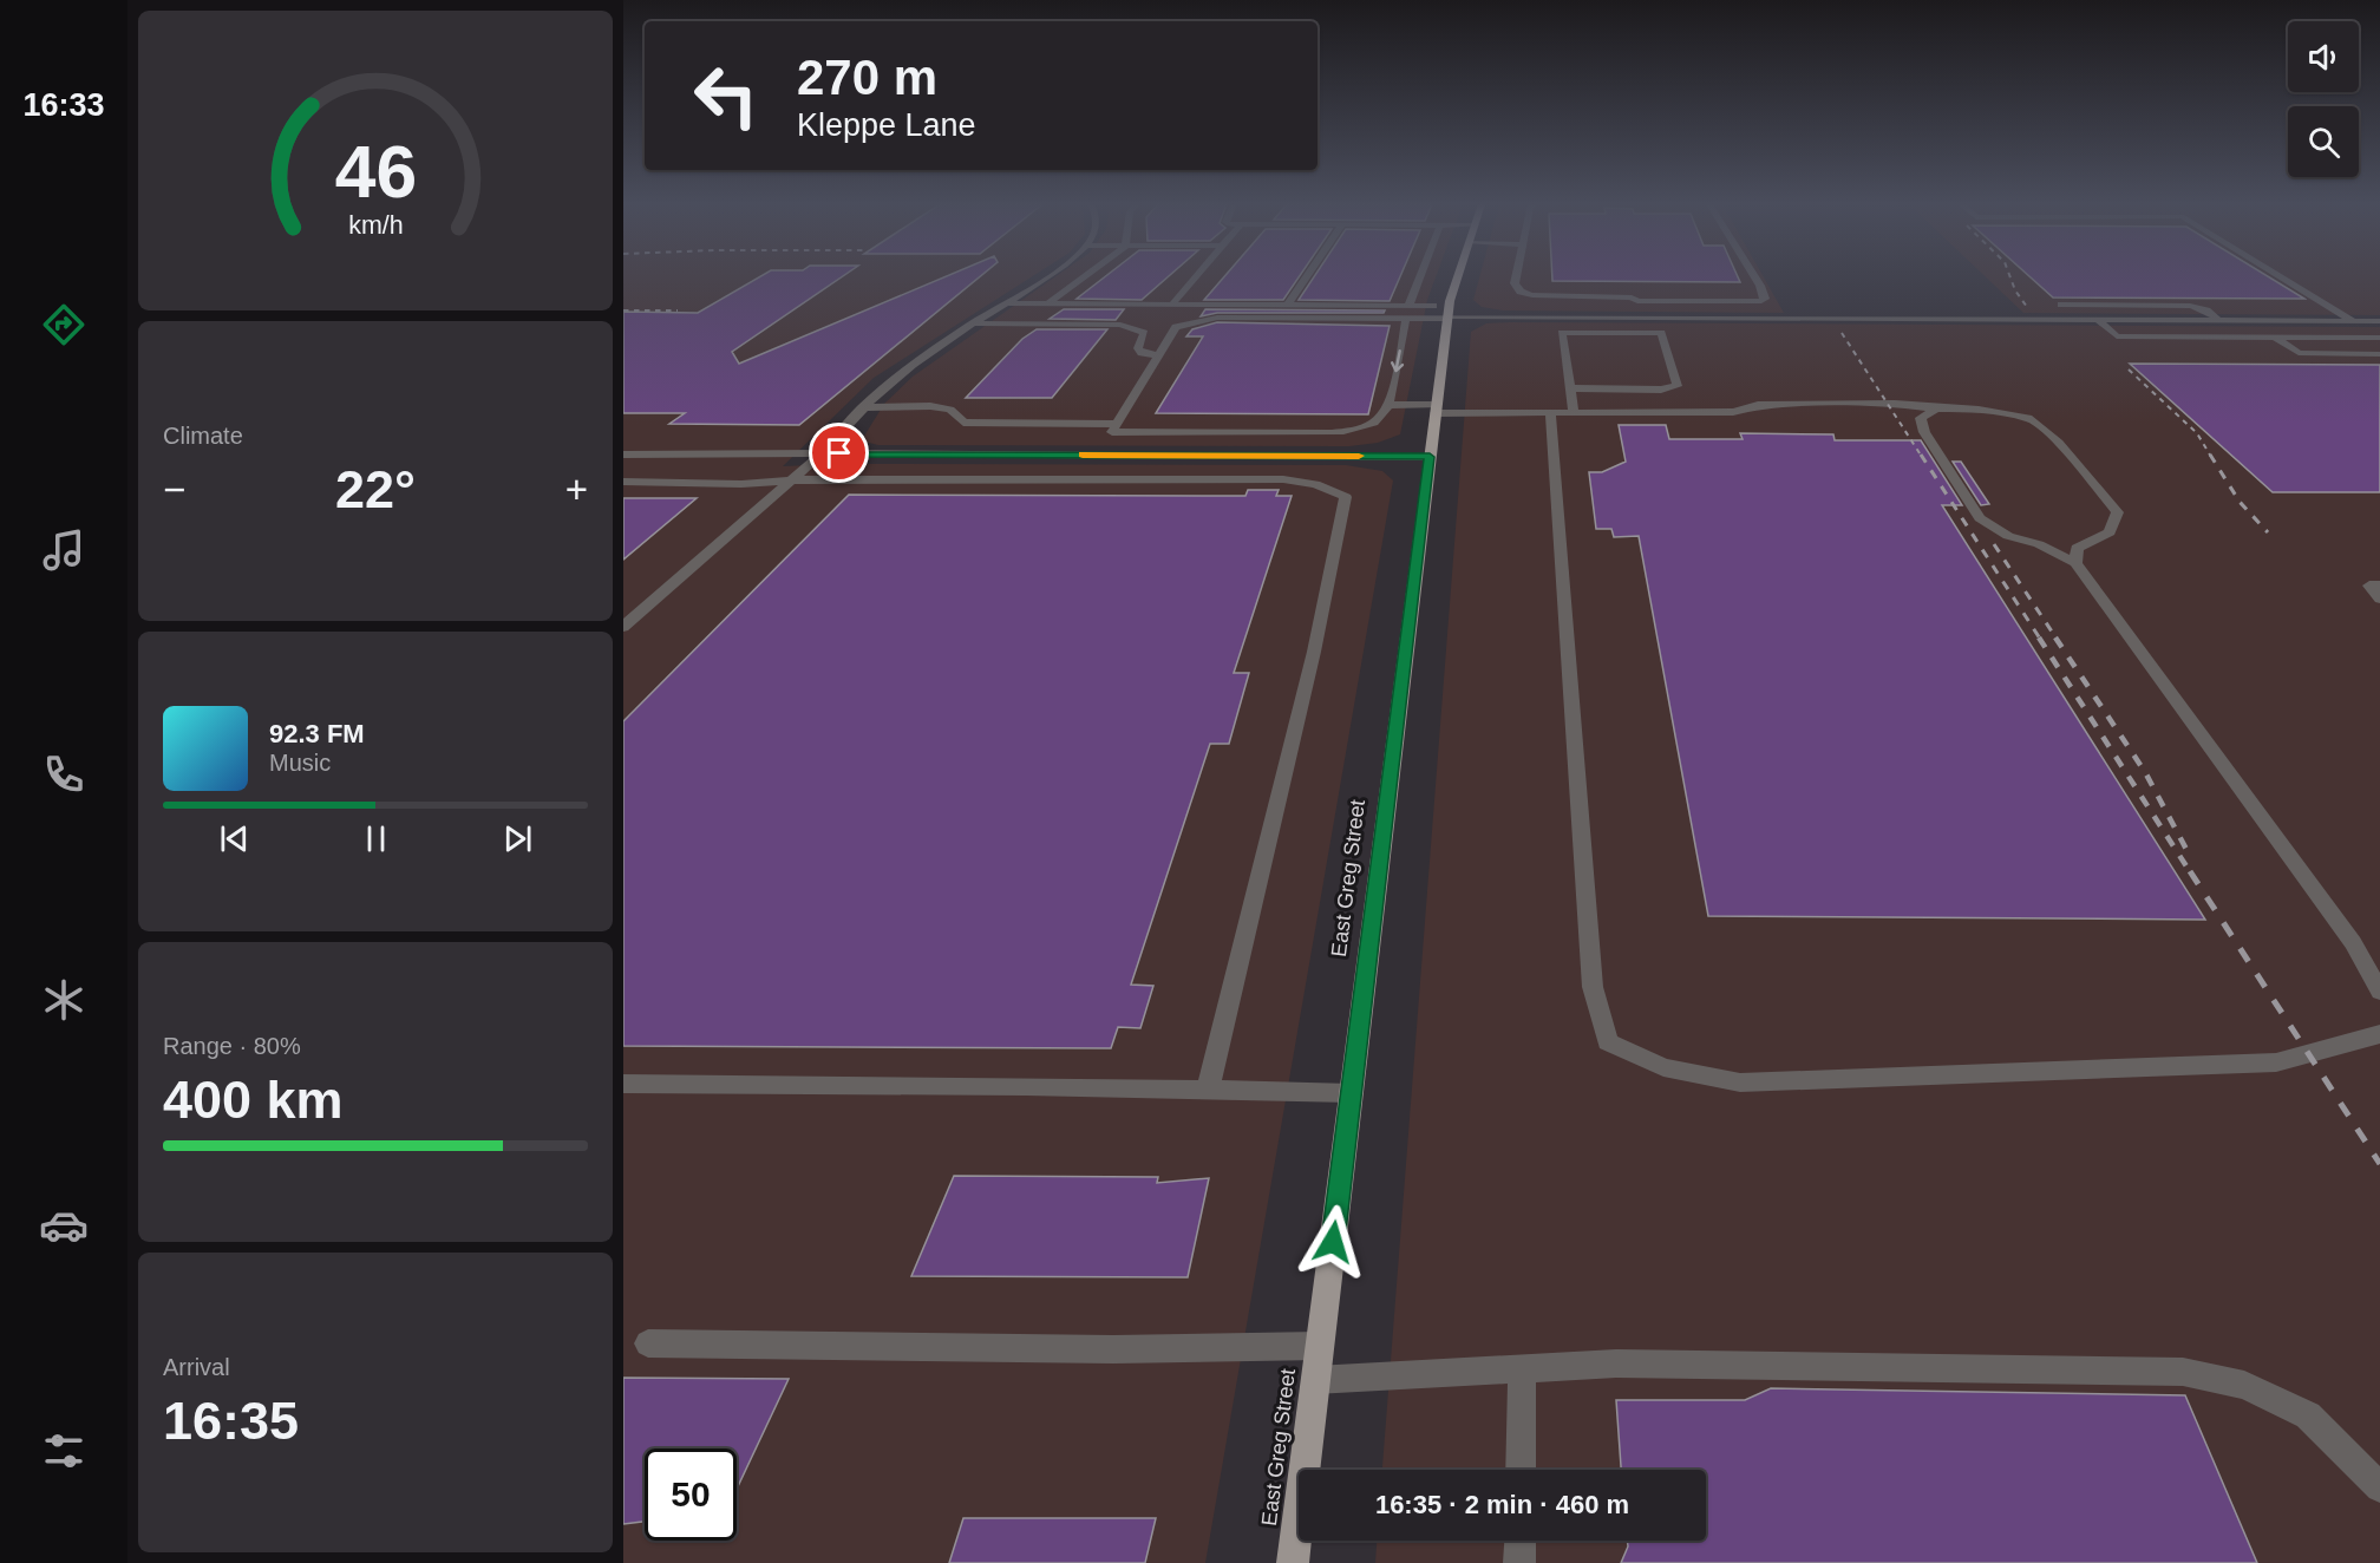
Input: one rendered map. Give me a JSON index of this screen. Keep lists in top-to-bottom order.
{
  "streets": {
    "main road": ["East Greg Street"]
  },
  "page": {
    "tabs": "16:33",
    "turn": ["270 m", "Kleppe Lane"],
    "tile": [
      "Climate",
      ["Range · 80%", "400 km"],
      ["Arrival", "16:35"]
    ],
    "heat": ["−", "22°", "+"],
    "song": ["92.3 FM", "Music"],
    "limit": "50",
    "trip": "16:35 · 2 min · 460 m",
    "gauge": ["46", "km/h"]
  }
}
